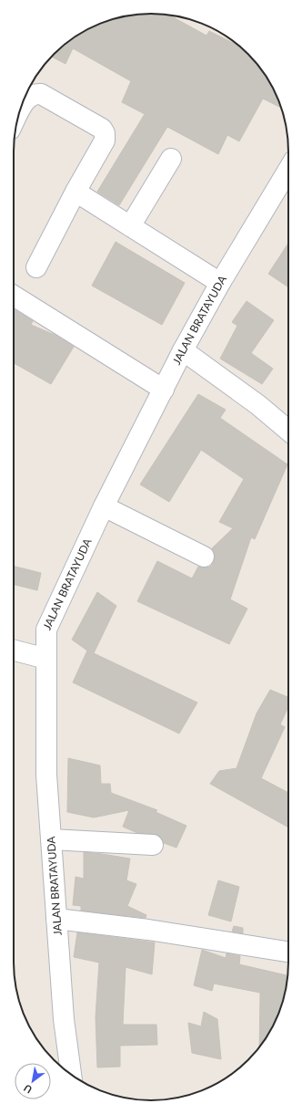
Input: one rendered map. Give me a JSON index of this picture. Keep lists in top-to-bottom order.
{
  "streets": {
    "street": ["JALAN BRATAYUDA"]
  },
  "north": "bottom left"
}
